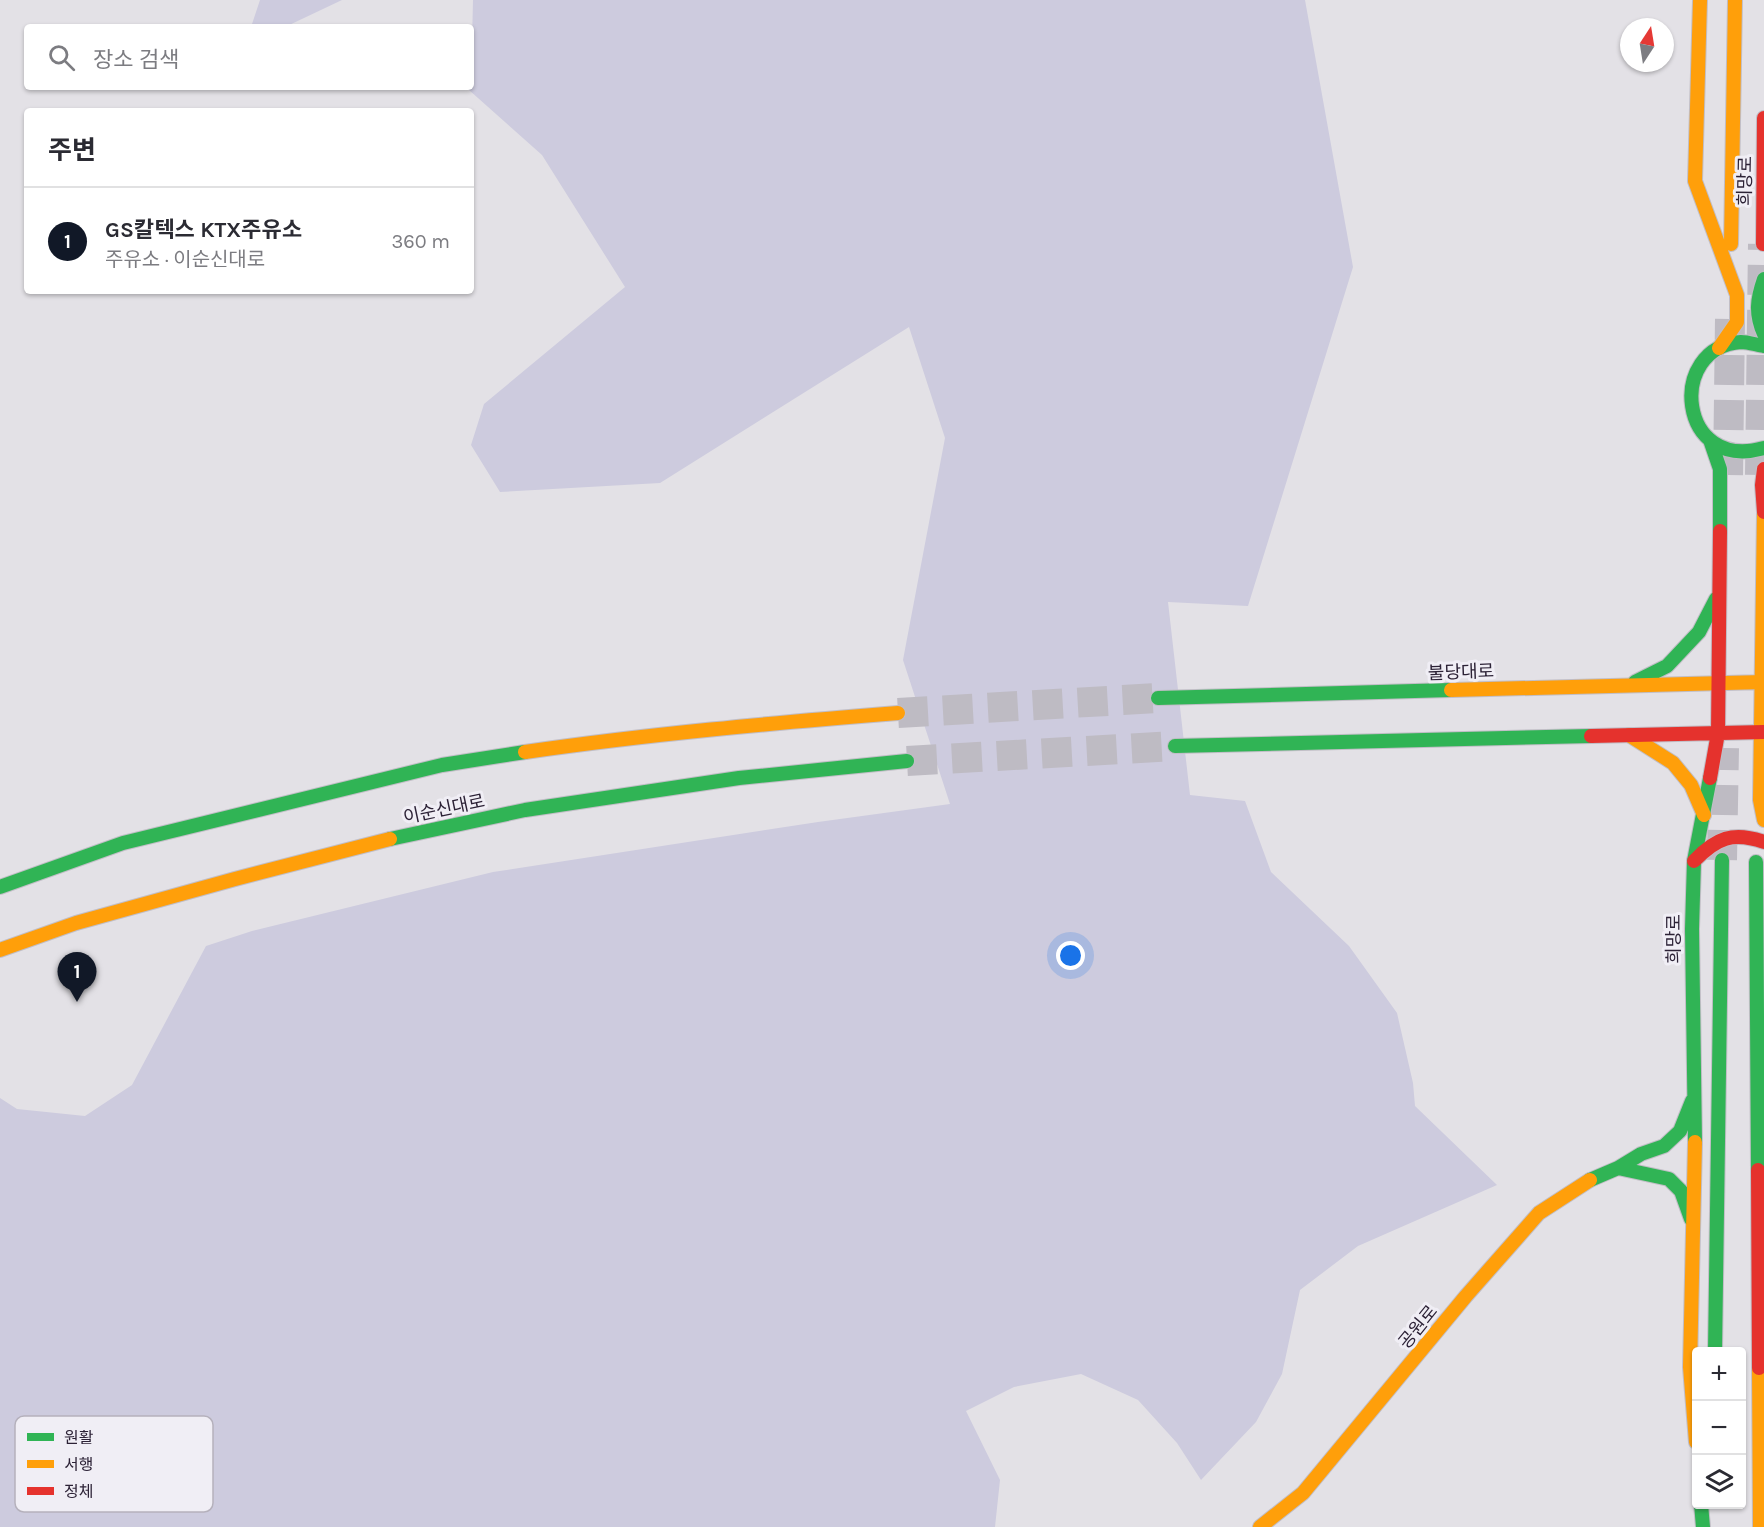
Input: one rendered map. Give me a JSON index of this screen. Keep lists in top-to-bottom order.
{
  "streets": {
    "main road": [
      "희망로",
      "불당대로",
      "이순신대로",
      "공원로"
    ]
  },
  "crossings": [
    ["희망로", "불당대로"],
    ["희망로", "공원로"]
  ],
  "legend": ["원활", "서행", "정체"],
  "north": "top",
  "page": {
    "search": "장소 검색",
    "heading": "주변",
    "list": [
      {
        "mark": "1",
        "name": "GS칼텍스 KTX주유소",
        "note": "주유소 · 이순신대로",
        "value": "360 m"
      }
    ],
    "pins": "1",
    "map_buttons": ["+", "−"]
  }
}
